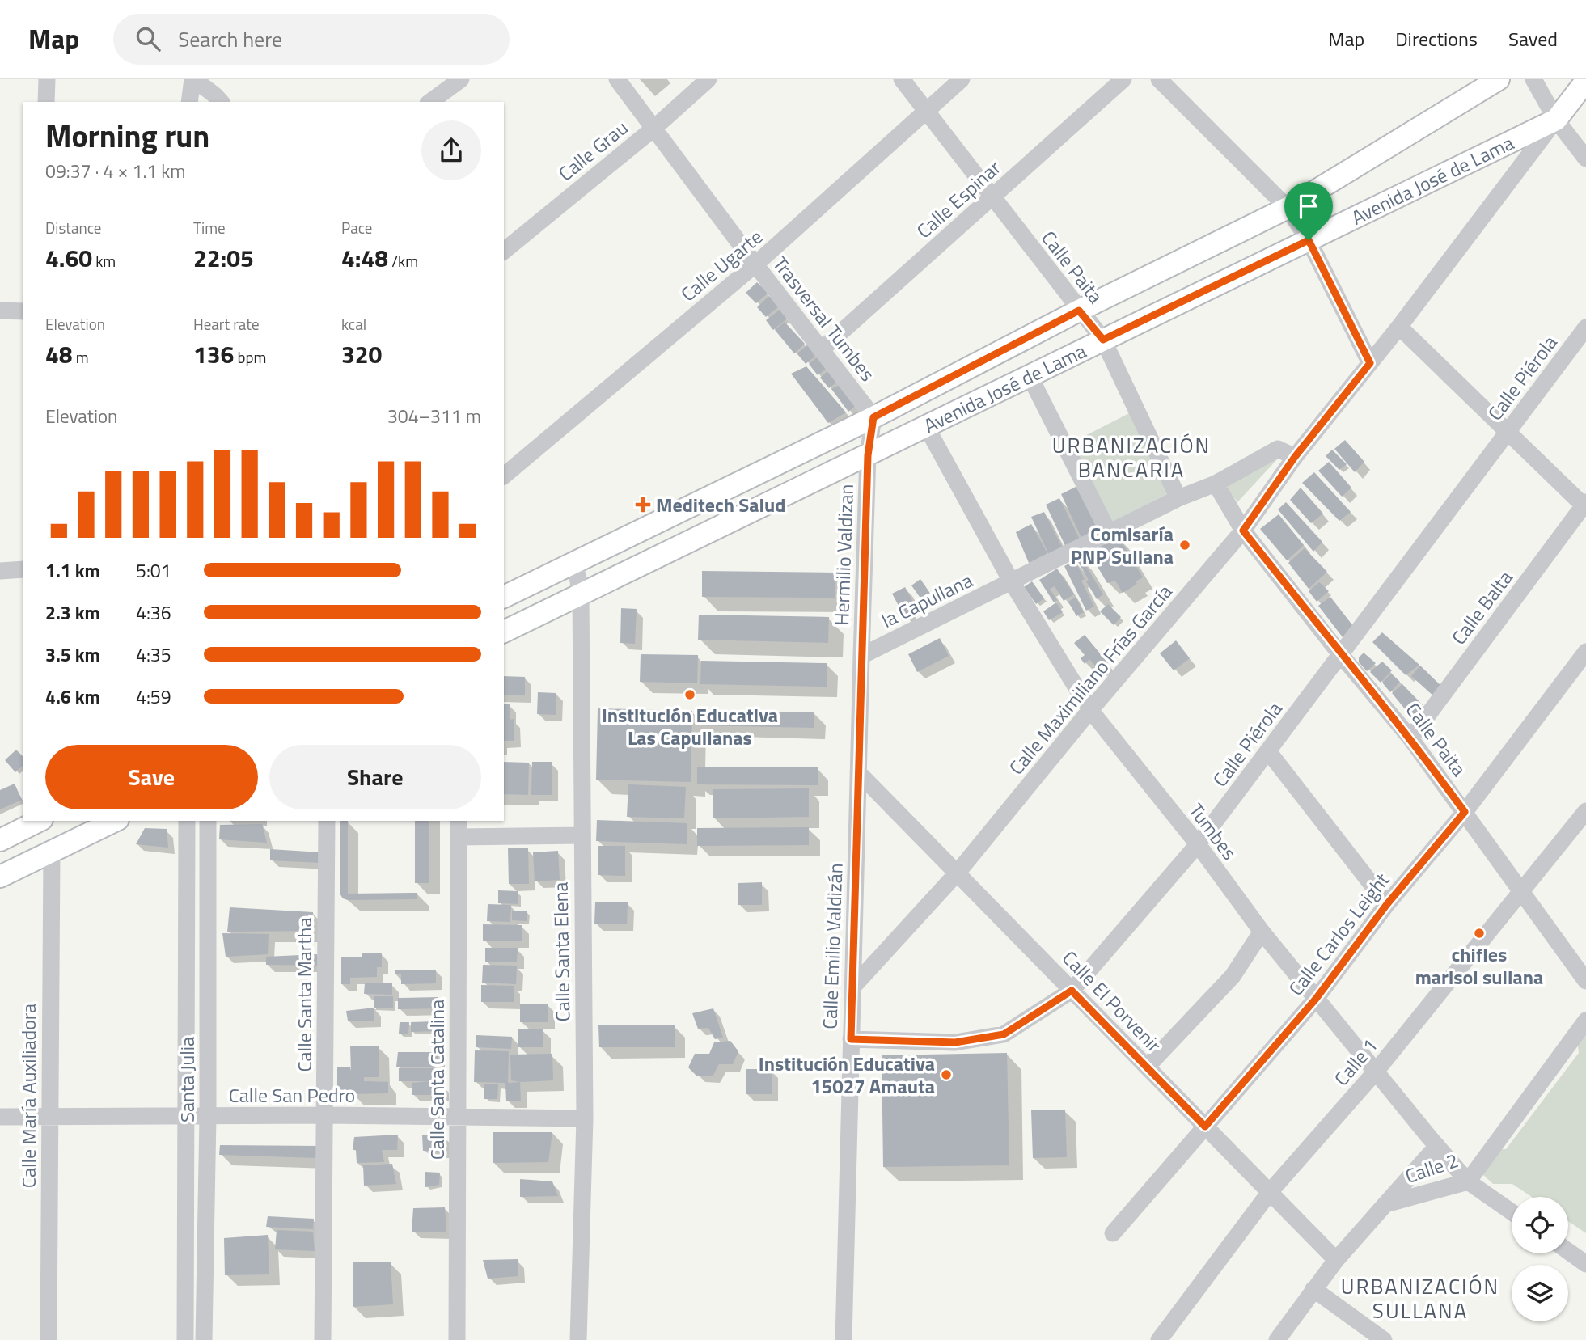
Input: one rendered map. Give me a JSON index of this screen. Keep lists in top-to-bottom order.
{
  "streets": {
    "main road": ["Avenida José de Lama"],
    "street": [
      "Calle Grau",
      "Calle Espinar",
      "Calle Ugarte",
      "Calle Paita",
      "Trasversal Tumbes",
      "Calle Piérola",
      "Hermilio Valdizan",
      "la Capullana",
      "Calle Balta",
      "Calle Maximiliano Frías García",
      "Tumbes",
      "Calle Carlos Leight",
      "Calle Emilio Valdizán",
      "Calle Santa Elena",
      "Calle Santa Martha",
      "Calle El Porvenir",
      "Calle 1",
      "Santa Julia",
      "Calle Santa Catalina",
      "Calle San Pedro",
      "Calle María Auxiliadora",
      "Calle 2"
    ]
  },
  "crossings": [
    ["Calle Grau", "Trasversal Tumbes"],
    ["Avenida José de Lama", "Calle Paita"],
    ["Avenida José de Lama", "Trasversal Tumbes"],
    ["Avenida José de Lama", "Hermilio Valdizan"],
    ["Avenida José de Lama", "Calle Maximiliano Frías García"],
    ["Avenida José de Lama", "Tumbes"],
    ["Avenida José de Lama", "Calle Santa Elena"],
    ["Calle Espinar", "Calle Paita"],
    ["Calle Espinar", "Trasversal Tumbes"],
    ["Calle Ugarte", "Calle Paita"],
    ["Calle Ugarte", "Trasversal Tumbes"],
    ["Calle Paita", "Calle Piérola"],
    ["Calle Paita", "la Capullana"],
    ["Calle Paita", "Calle Balta"],
    ["Calle Paita", "Calle Maximiliano Frías García"],
    ["Calle Paita", "Calle Carlos Leight"],
    ["Calle Paita", "Calle 1"],
    ["Calle Piérola", "Tumbes"],
    ["Calle Piérola", "Calle Emilio Valdizán"],
    ["Calle Piérola", "Calle El Porvenir"],
    ["Hermilio Valdizan", "la Capullana"],
    ["Hermilio Valdizan", "Calle Emilio Valdizán"],
    ["la Capullana", "Calle Maximiliano Frías García"],
    ["la Capullana", "Tumbes"],
    ["la Capullana", "Calle Emilio Valdizán"],
    ["Calle Maximiliano Frías García", "Tumbes"],
    ["Calle Maximiliano Frías García", "Calle Emilio Valdizán"],
    ["Calle Maximiliano Frías García", "Calle El Porvenir"],
    ["Tumbes", "Calle Carlos Leight"],
    ["Tumbes", "Calle 1"],
    ["Tumbes", "Calle 2"],
    ["Calle Carlos Leight", "Calle El Porvenir"],
    ["Calle Emilio Valdizán", "Calle El Porvenir"],
    ["Calle Santa Elena", "Calle San Pedro"],
    ["Calle Santa Martha", "Calle San Pedro"],
    ["Calle El Porvenir", "Calle 1"],
    ["Calle El Porvenir", "Calle 2"],
    ["Santa Julia", "Calle San Pedro"],
    ["Calle Santa Catalina", "Calle San Pedro"],
    ["Calle San Pedro", "Calle María Auxiliadora"]
  ],
  "districts": ["URBANIZACIÓN BANCARIA", "URBANIZACIÓN SULLANA"],
  "places": {
    "health": ["Meditech Salud"],
    "other": [
      "Comisaría PNP Sullana",
      "Institución Educativa Las Capullanas",
      "chifles marisol sullana",
      "Institución Educativa 15027 Amauta"
    ]
  },
  "page": {
    "header": "Map",
    "search": "Search here",
    "nav": ["Map", "Directions", "Saved"],
    "heading": ["Morning run", "09:37 · 4 × 1.1 km"],
    "stats": [
      ["Distance", "4.60 km"],
      ["Time", "22:05"],
      ["Pace", "4:48 /km"],
      ["Elevation", "48 m"],
      ["Heart rate", "136 bpm"],
      ["kcal", "320"]
    ],
    "chart": ["Elevation", "304–311 m"],
    "list": [
      {
        "name": "1.1 km",
        "note": "5:01"
      },
      {
        "name": "2.3 km",
        "note": "4:36"
      },
      {
        "name": "3.5 km",
        "note": "4:35"
      },
      {
        "name": "4.6 km",
        "note": "4:59"
      }
    ],
    "buttons": ["Save", "Share"]
  }
}
